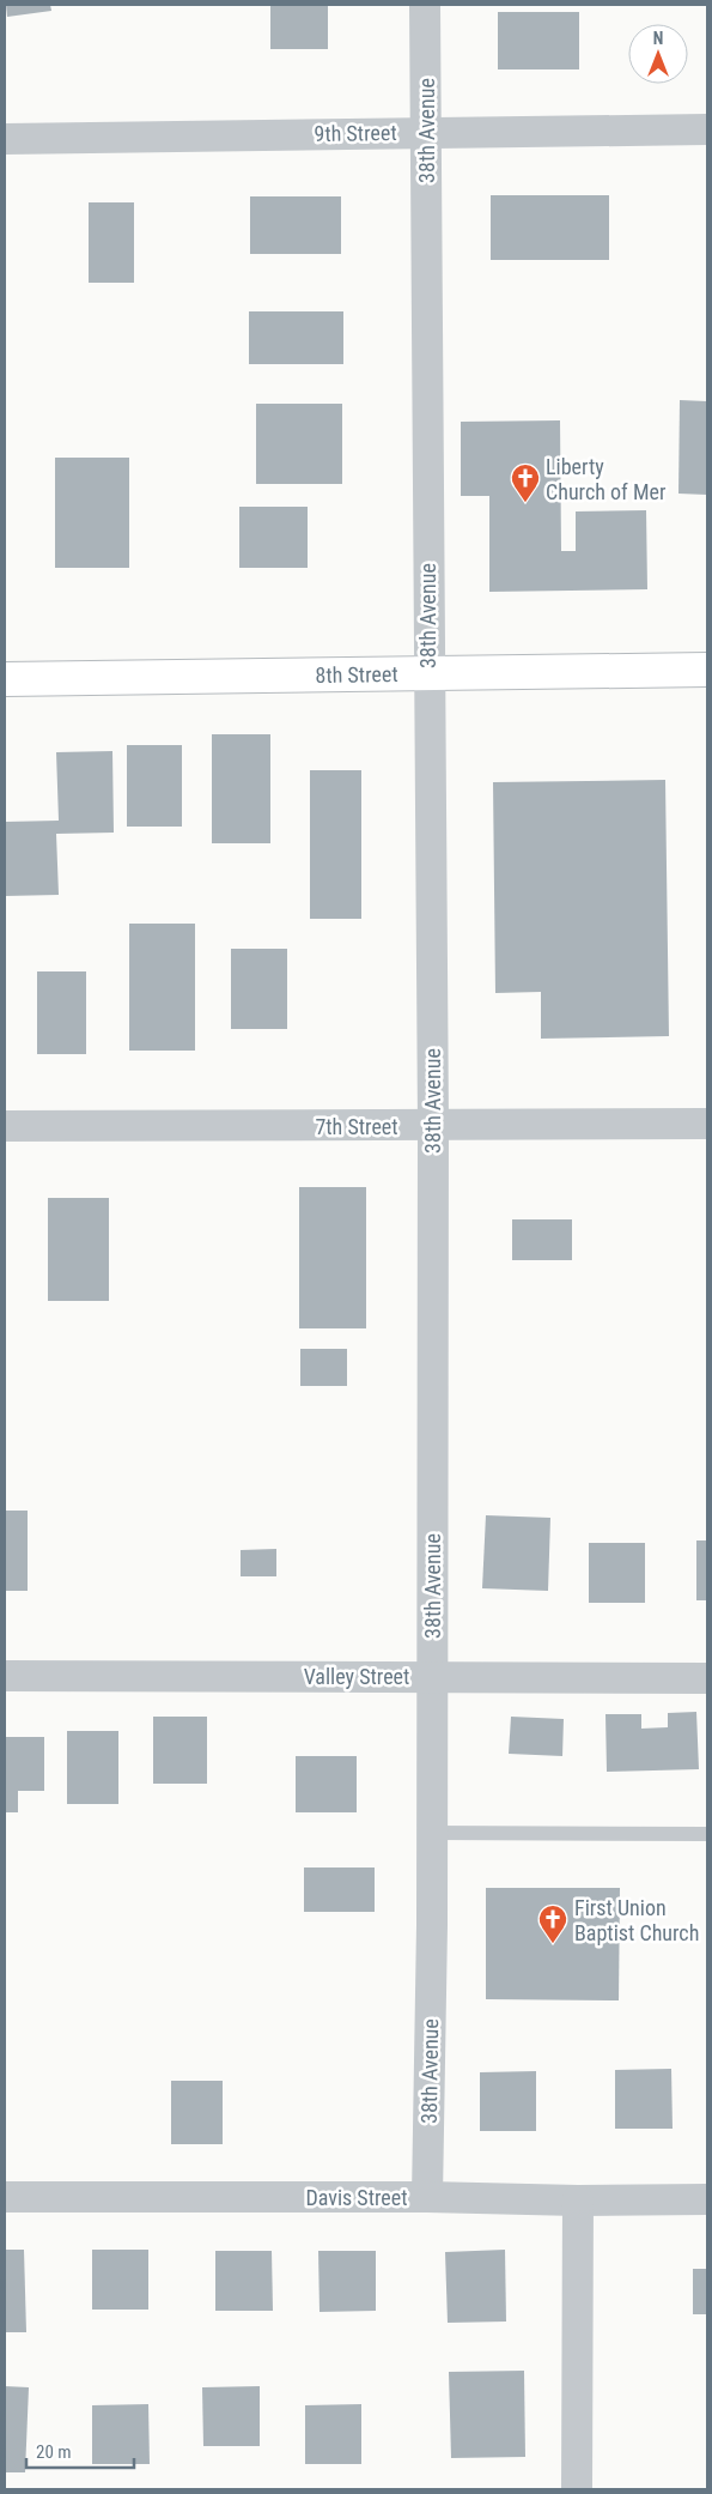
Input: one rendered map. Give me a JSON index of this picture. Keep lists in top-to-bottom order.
{
  "streets": {
    "main road": ["8th Street"],
    "street": [
      "38th Avenue",
      "9th Street",
      "7th Street",
      "Valley Street",
      "Davis Street"
    ]
  },
  "crossings": [
    ["38th Avenue", "9th Street"],
    ["38th Avenue", "8th Street"],
    ["38th Avenue", "7th Street"],
    ["38th Avenue", "Valley Street"],
    ["38th Avenue", "Davis Street"]
  ],
  "places": {
    "church": ["Liberty Church of Mer", "First Union Baptist Church"]
  },
  "scale_bar": "20 m",
  "north": "top"
}
